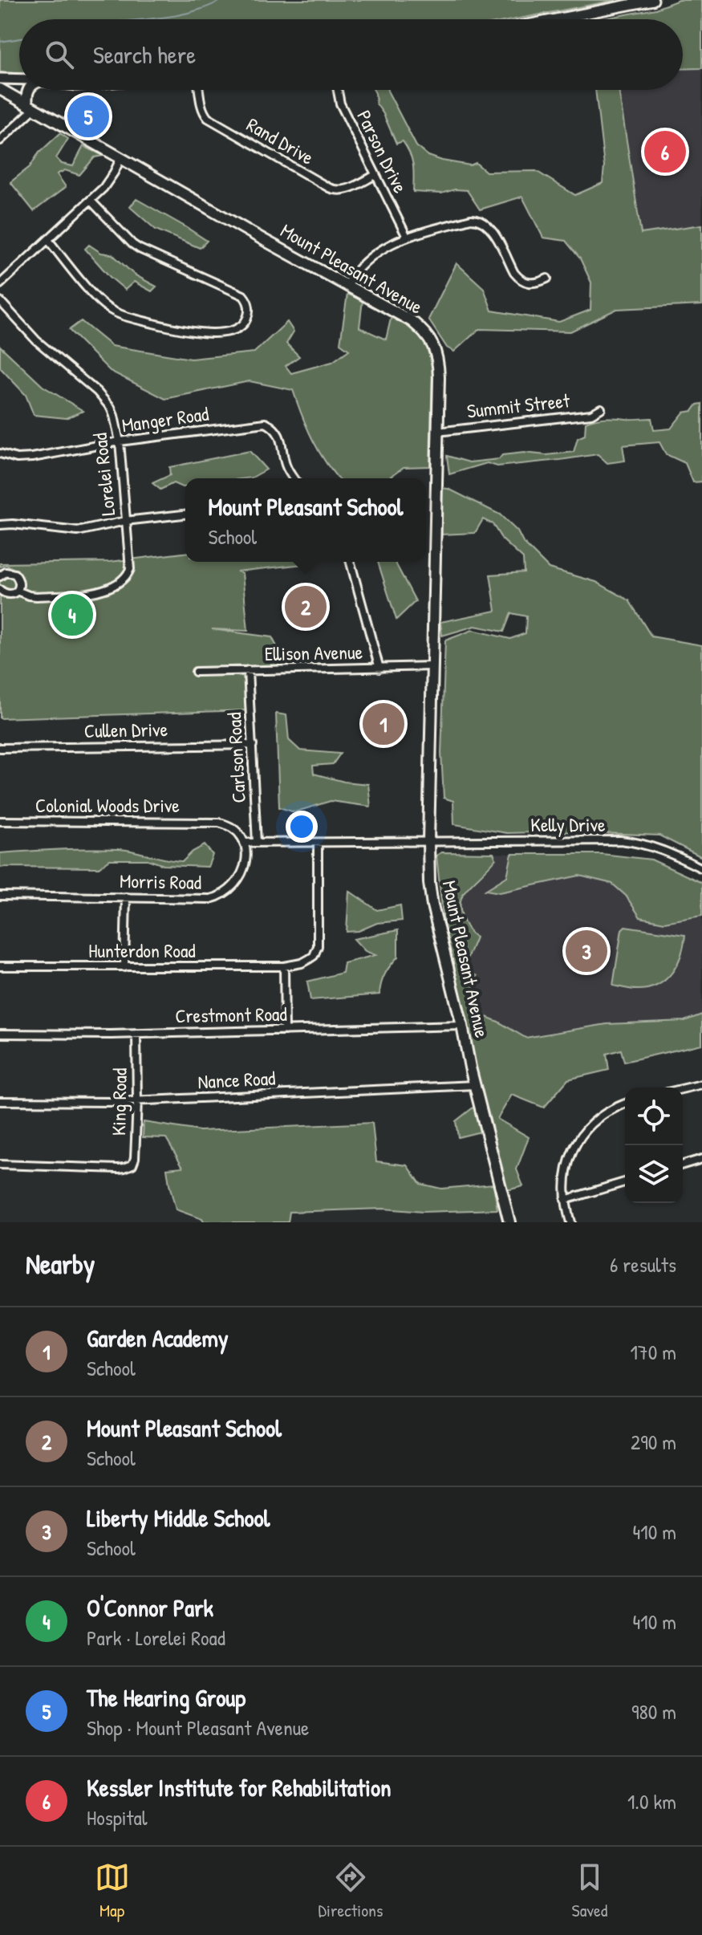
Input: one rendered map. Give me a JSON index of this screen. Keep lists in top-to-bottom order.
{
  "streets": {
    "main road": ["Mount Pleasant Avenue"],
    "street": [
      "Rand Drive",
      "Parson Drive",
      "Summit Street",
      "Manger Road",
      "Lorelei Road",
      "Ellison Avenue",
      "Cullen Drive",
      "Carlson Road",
      "Colonial Woods Drive",
      "Kelly Drive",
      "Morris Road",
      "Hunterdon Road",
      "Crestmont Road",
      "Nance Road",
      "King Road"
    ]
  },
  "crossings": [
    ["Rand Drive", "Parson Drive"],
    ["Mount Pleasant Avenue", "Summit Street"],
    ["Mount Pleasant Avenue", "Ellison Avenue"],
    ["Mount Pleasant Avenue", "Kelly Drive"],
    ["Mount Pleasant Avenue", "Crestmont Road"],
    ["Mount Pleasant Avenue", "Nance Road"],
    ["Manger Road", "Lorelei Road"],
    ["Ellison Avenue", "Carlson Road"],
    ["Cullen Drive", "Carlson Road"],
    ["Carlson Road", "Kelly Drive"],
    ["Colonial Woods Drive", "Kelly Drive"],
    ["Colonial Woods Drive", "Morris Road"],
    ["Kelly Drive", "Morris Road"],
    ["Kelly Drive", "Hunterdon Road"],
    ["Crestmont Road", "King Road"],
    ["Nance Road", "King Road"]
  ],
  "page": {
    "search": "Search here",
    "pins": [
      "5",
      "6",
      "2",
      "4",
      "1",
      "3"
    ],
    "popup": ["Mount Pleasant School", "School"],
    "heading": ["Nearby", "6 results"],
    "list": [
      {
        "mark": "1",
        "name": "Garden Academy",
        "note": "School",
        "value": "170 m"
      },
      {
        "mark": "2",
        "name": "Mount Pleasant School",
        "note": "School",
        "value": "290 m"
      },
      {
        "mark": "3",
        "name": "Liberty Middle School",
        "note": "School",
        "value": "410 m"
      },
      {
        "mark": "4",
        "name": "O'Connor Park",
        "note": "Park · Lorelei Road",
        "value": "410 m"
      },
      {
        "mark": "5",
        "name": "The Hearing Group",
        "note": "Shop · Mount Pleasant Avenue",
        "value": "980 m"
      },
      {
        "mark": "6",
        "name": "Kessler Institute for Rehabilitation",
        "note": "Hospital",
        "value": "1.0 km"
      }
    ],
    "nav": ["Map", "Directions", "Saved"]
  }
}
